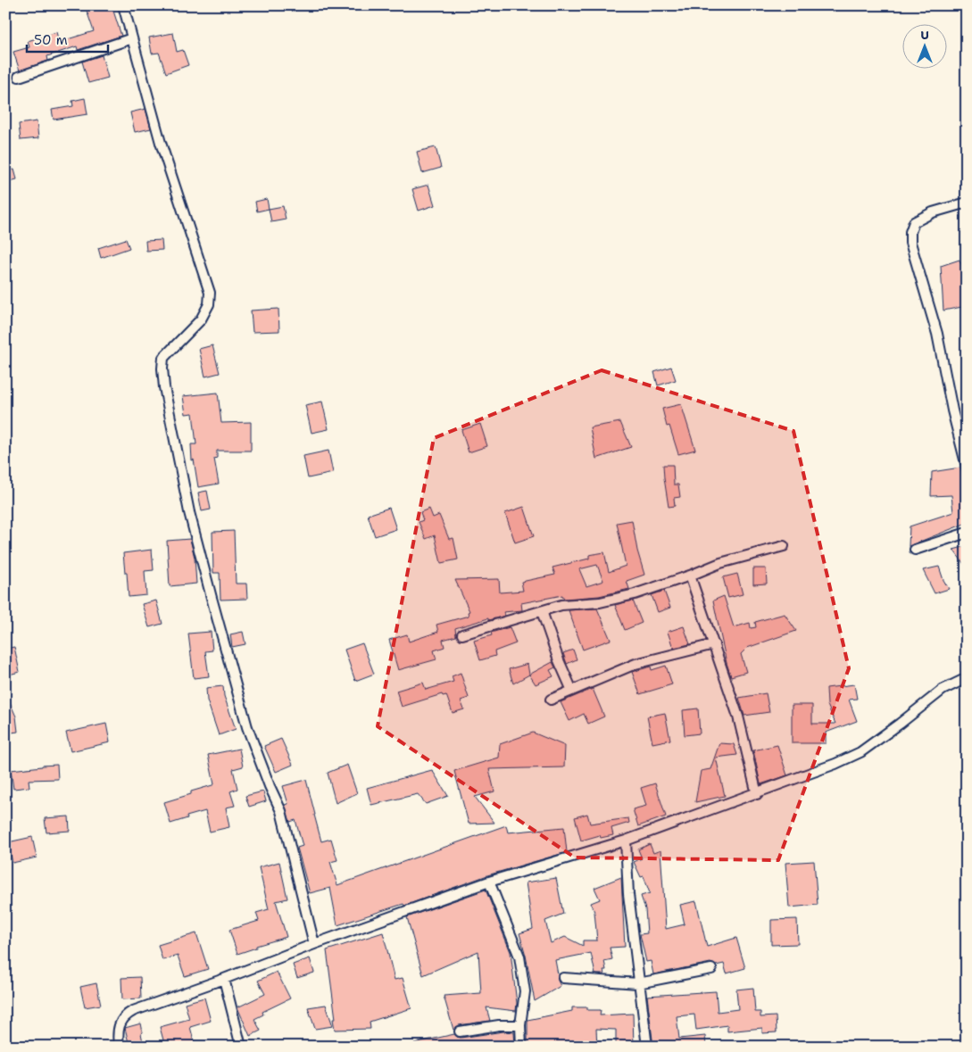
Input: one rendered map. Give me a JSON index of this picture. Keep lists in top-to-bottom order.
{
  "scale_bar": "50 m",
  "north": "top"
}
